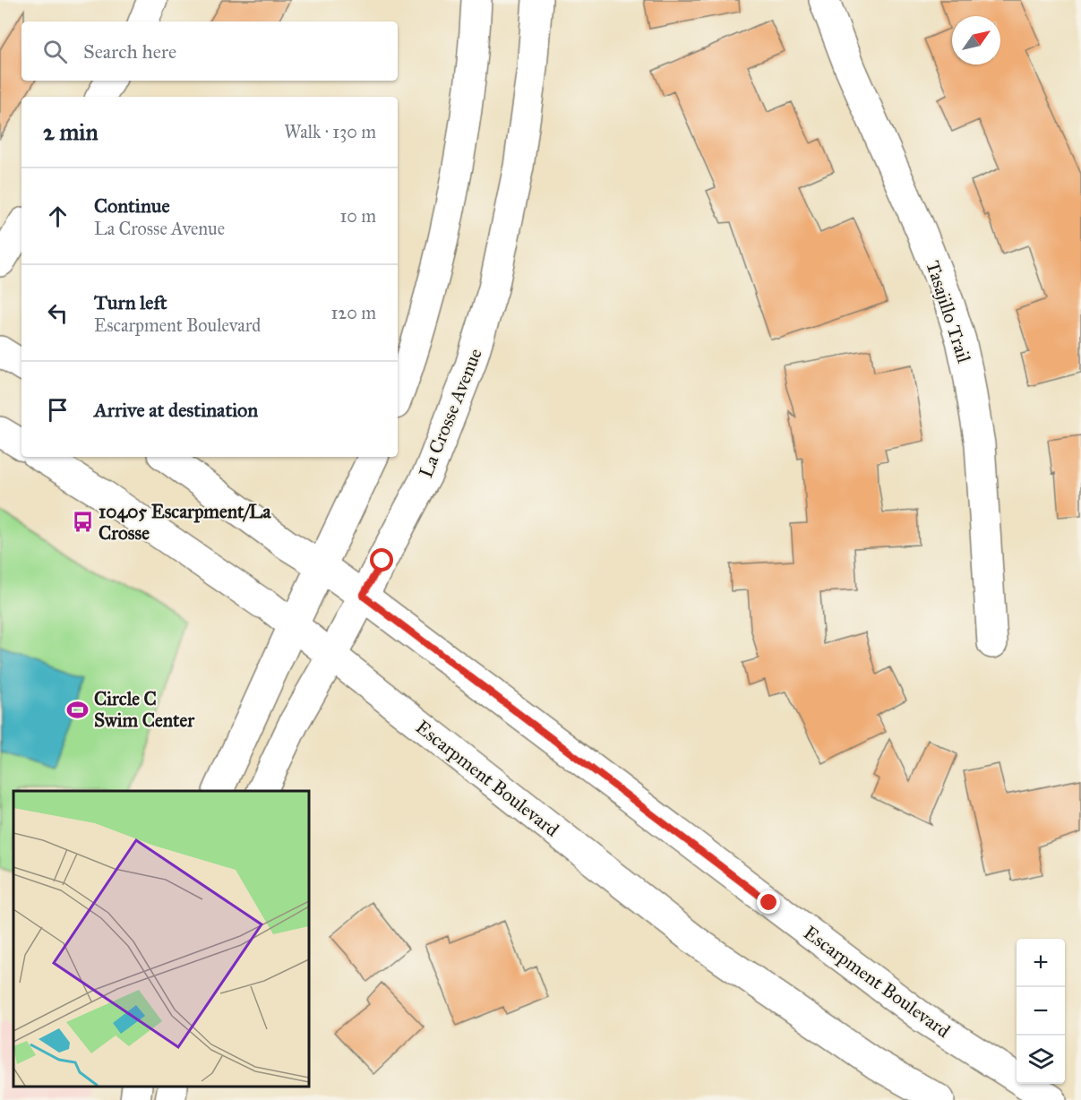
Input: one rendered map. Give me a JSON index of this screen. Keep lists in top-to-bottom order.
{
  "streets": {
    "street": ["Tasajillo Trail", "La Crosse Avenue", "Escarpment Boulevard"]
  },
  "crossings": [
    ["La Crosse Avenue", "Escarpment Boulevard"]
  ],
  "places": {
    "bus stop": ["10405 Escarpment/La Crosse"],
    "sports": ["Circle C Swim Center"]
  },
  "north": "top right",
  "page": {
    "search": "Search here",
    "heading": ["2 min", "Walk · 130 m"],
    "list": [
      ["Continue", "La Crosse Avenue", "10 m"],
      ["Turn left", "Escarpment Boulevard", "120 m"],
      "Arrive at destination"
    ],
    "map_buttons": ["+", "−"]
  }
}
